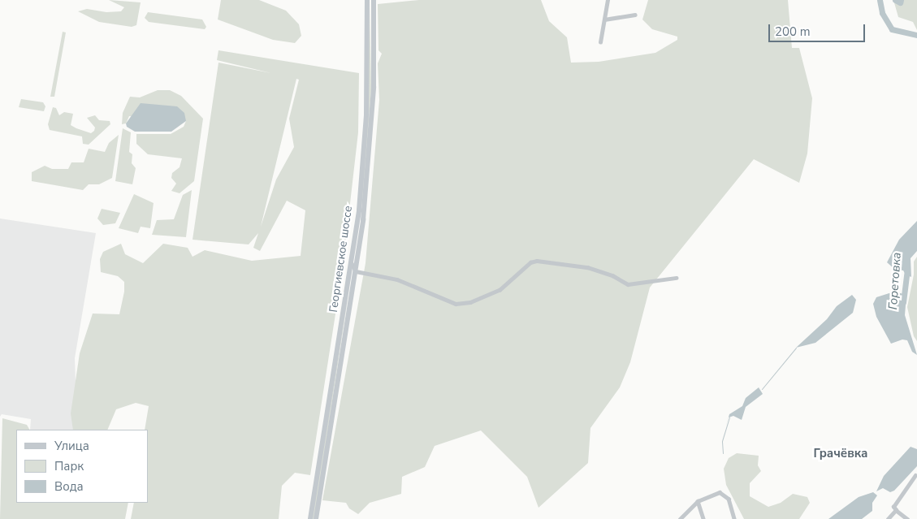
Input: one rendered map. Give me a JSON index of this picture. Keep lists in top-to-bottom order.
{
  "streets": {
    "main road": ["Георгиевское шоссе"]
  },
  "districts": ["Грачёвка"],
  "water": ["Горетовка"],
  "legend": ["Улица", "Парк", "Вода"],
  "scale_bar": "200 m"
}
